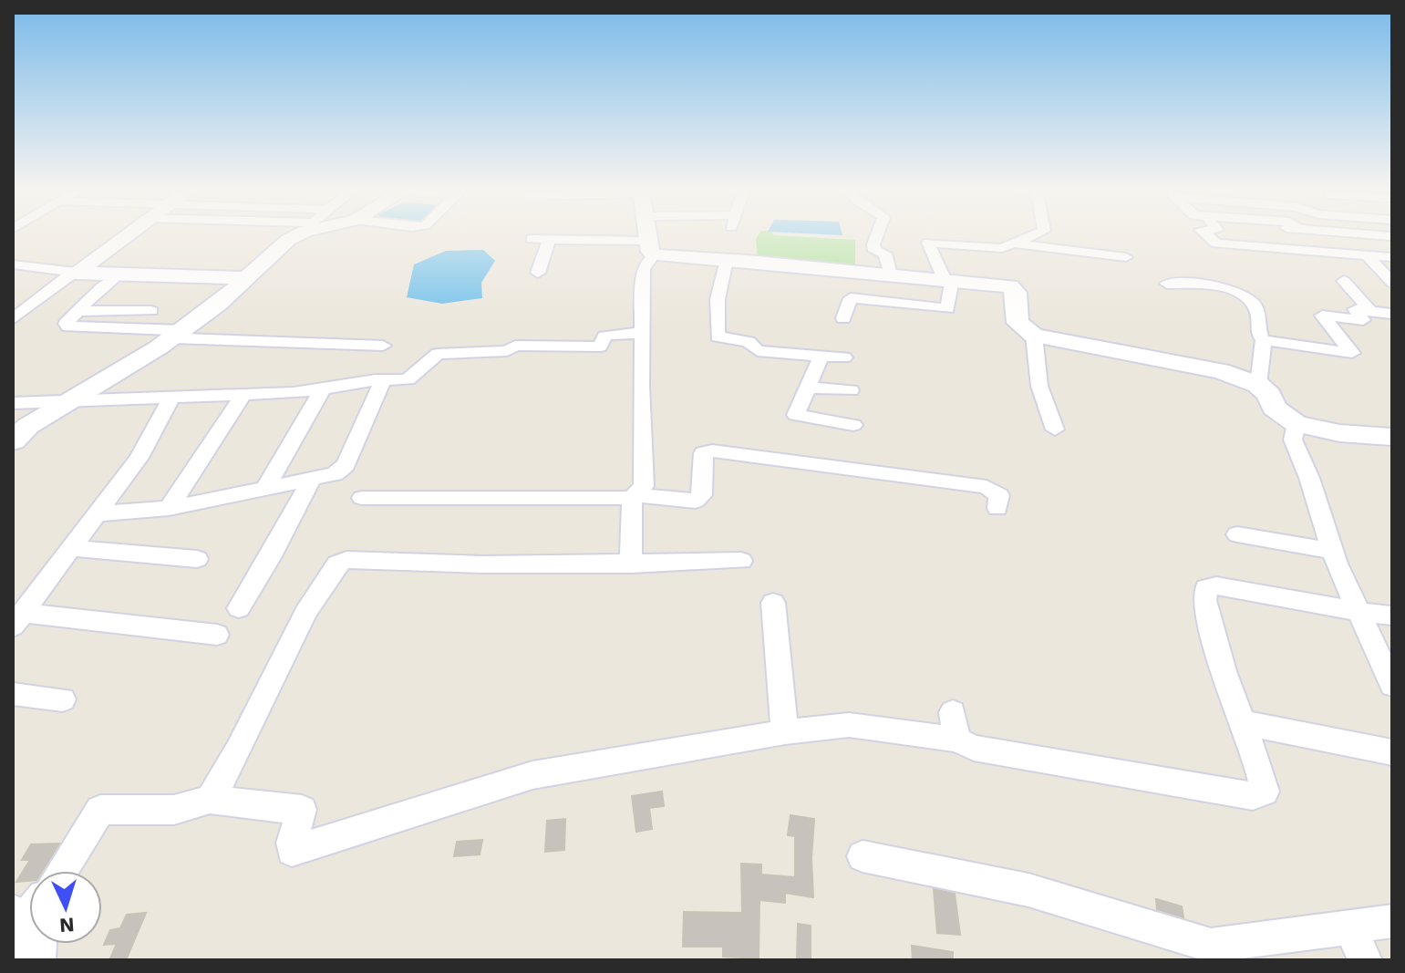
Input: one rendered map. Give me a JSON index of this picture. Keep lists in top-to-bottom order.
{
  "north": "bottom"
}
